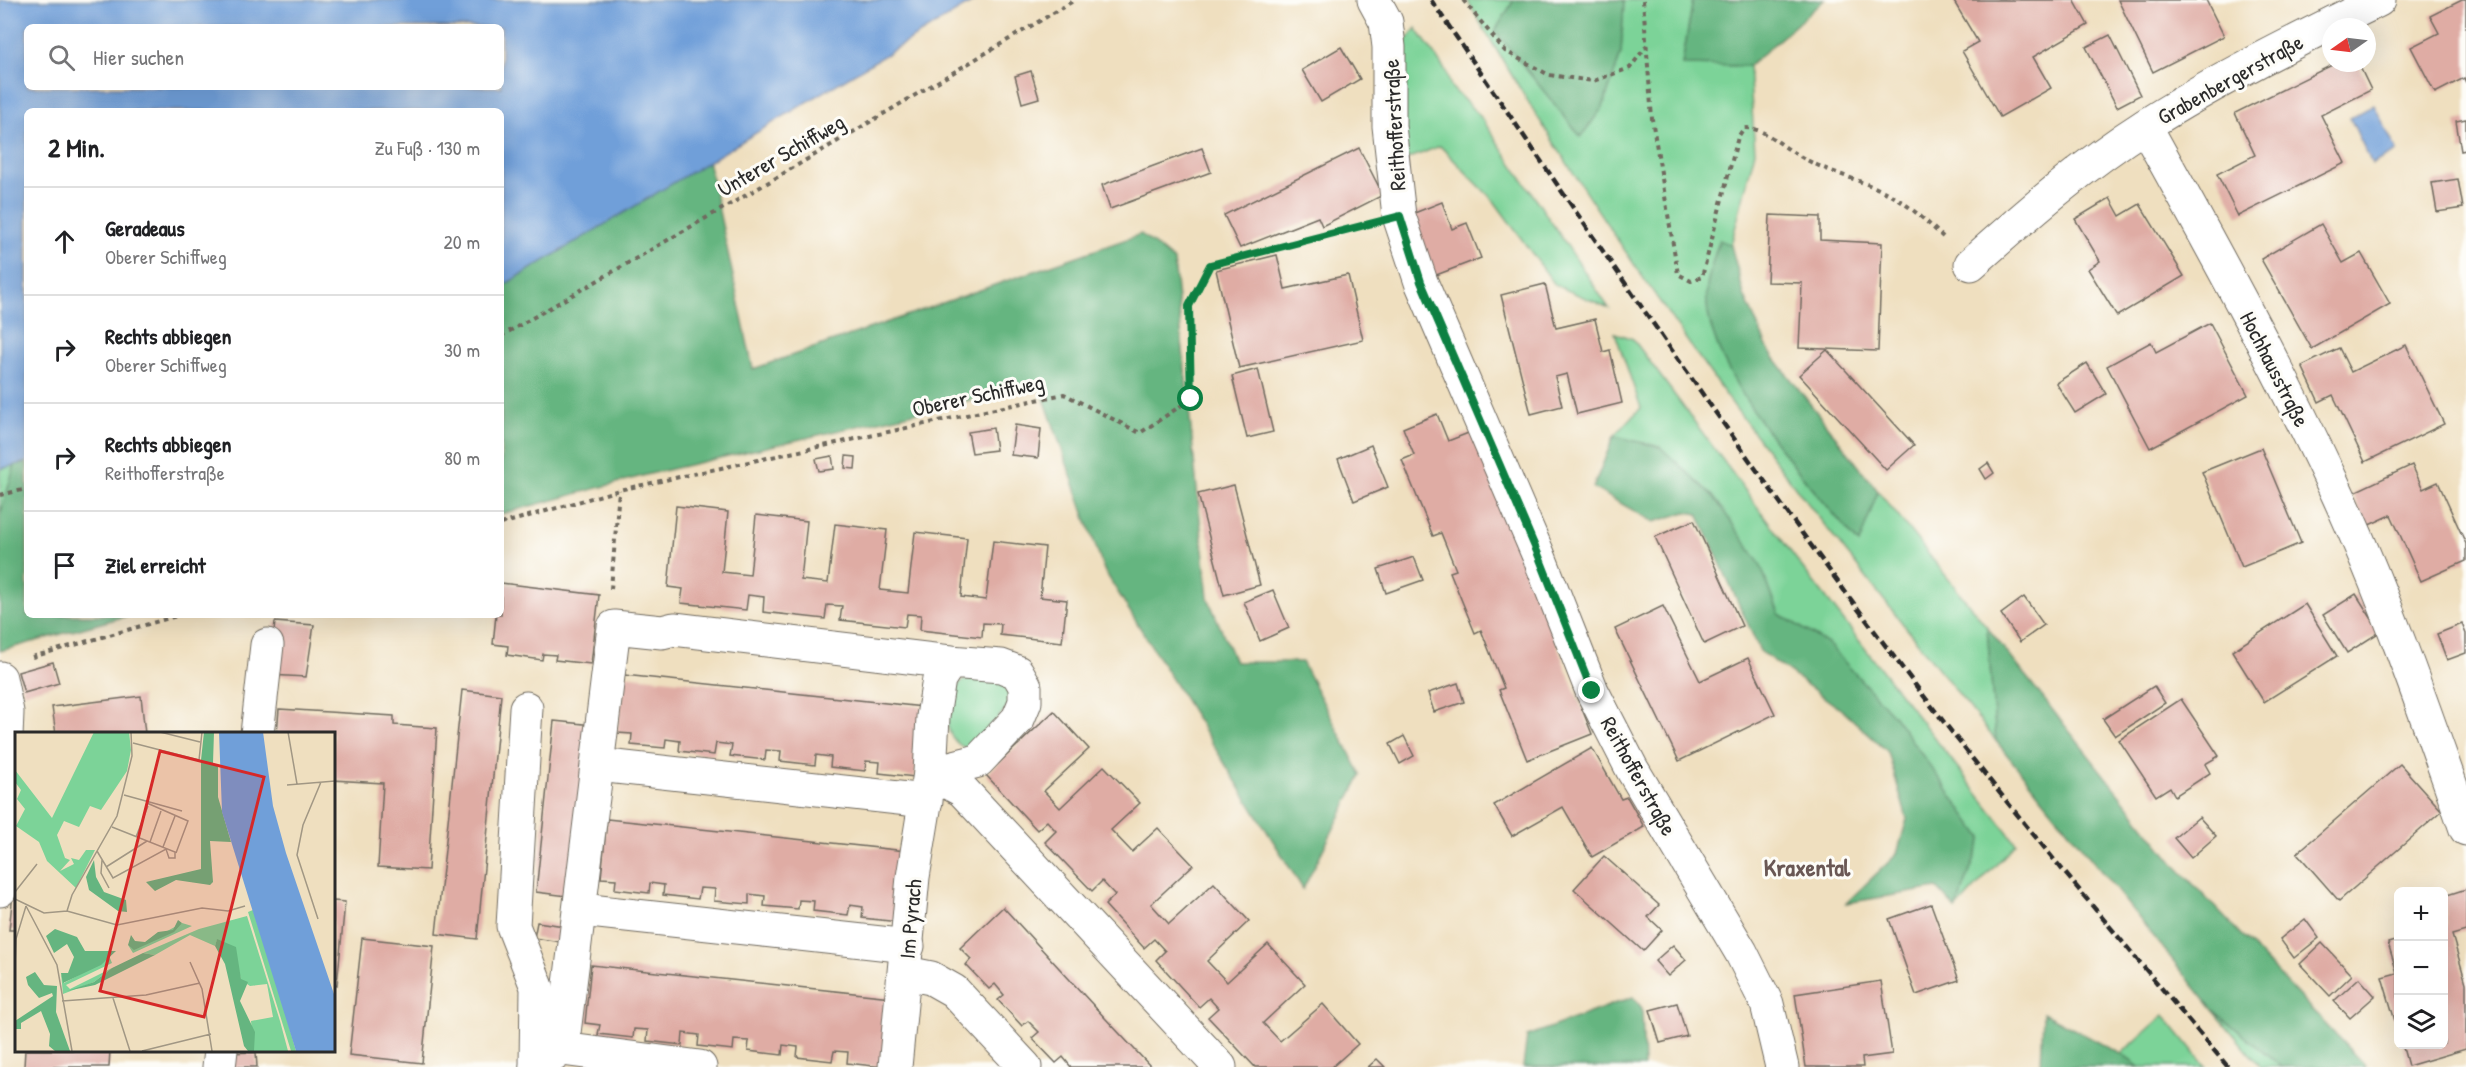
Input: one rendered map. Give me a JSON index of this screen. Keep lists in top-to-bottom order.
{
  "streets": {
    "street": [
      "Grabenbergerstraße",
      "Reithofferstraße",
      "Hochhausstraße",
      "Im Pyrach"
    ],
    "path": ["Unterer Schiffweg", "Oberer Schiffweg"]
  },
  "crossings": [
    ["Grabenbergerstraße", "Hochhausstraße"],
    ["Reithofferstraße", "Oberer Schiffweg"]
  ],
  "districts": ["Kraxental"],
  "north": "left",
  "page": {
    "search": "Hier suchen",
    "heading": ["2 Min.", "Zu Fuß · 130 m"],
    "list": [
      ["Geradeaus", "Oberer Schiffweg", "20 m"],
      ["Rechts abbiegen", "Oberer Schiffweg", "30 m"],
      ["Rechts abbiegen", "Reithofferstraße", "80 m"],
      "Ziel erreicht"
    ],
    "map_buttons": ["+", "−"]
  }
}
